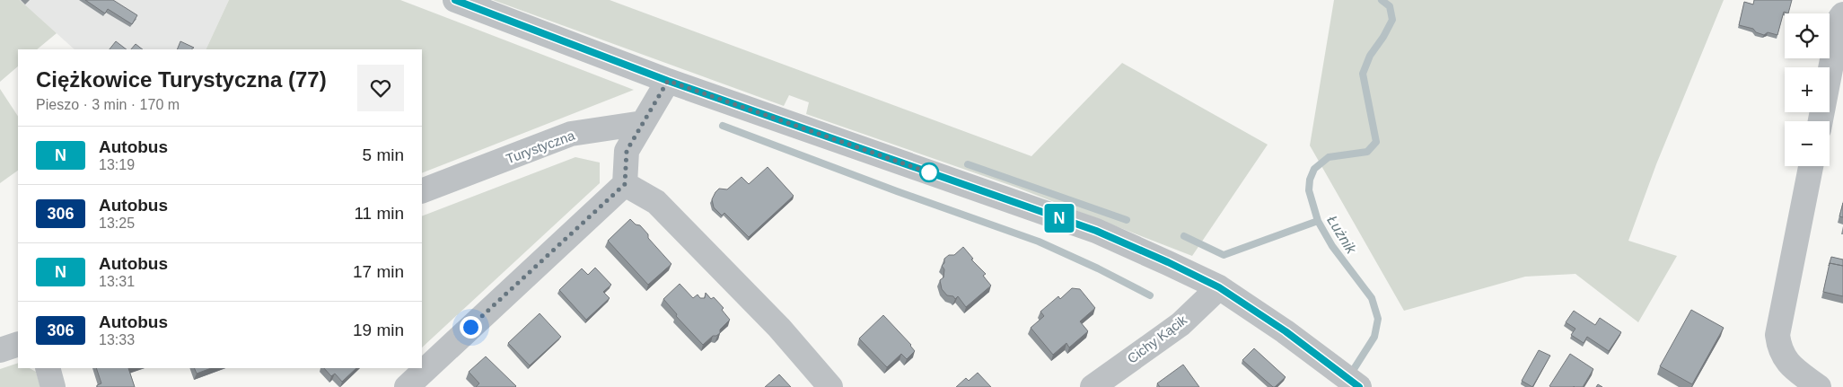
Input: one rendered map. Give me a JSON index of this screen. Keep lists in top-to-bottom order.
{
  "streets": {
    "street": ["Turystyczna", "Cichy Kącik"]
  },
  "water": ["Łużnik"],
  "lines": ["bus line N"],
  "page": {
    "on_map": "N",
    "map_buttons": ["+", "−"],
    "heading": ["Ciężkowice Turystyczna (77)", "Pieszo · 3 min · 170 m"],
    "list": [
      {
        "mark": "N",
        "name": "Autobus",
        "note": "13:19",
        "value": "5 min"
      },
      {
        "mark": "306",
        "name": "Autobus",
        "note": "13:25",
        "value": "11 min"
      },
      {
        "mark": "N",
        "name": "Autobus",
        "note": "13:31",
        "value": "17 min"
      },
      {
        "mark": "306",
        "name": "Autobus",
        "note": "13:33",
        "value": "19 min"
      }
    ]
  }
}
